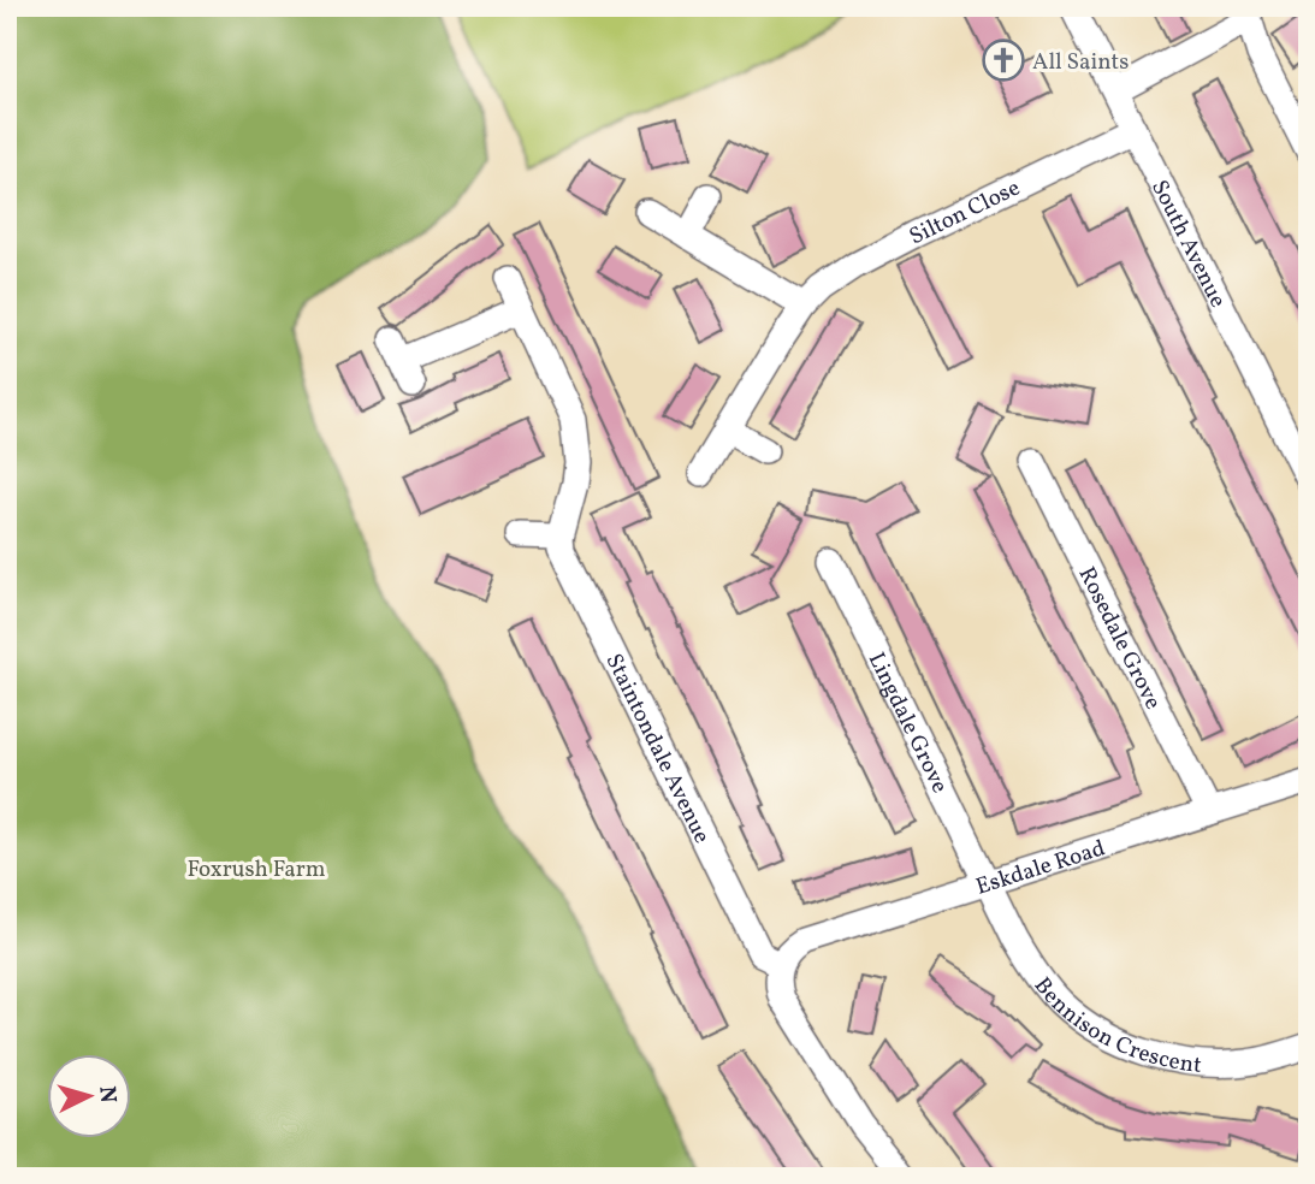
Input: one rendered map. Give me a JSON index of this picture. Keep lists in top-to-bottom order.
{
  "streets": {
    "street": [
      "Silton Close",
      "South Avenue",
      "Rosedale Grove",
      "Lingdale Grove",
      "Staintondale Avenue",
      "Eskdale Road",
      "Bennison Crescent"
    ]
  },
  "crossings": [
    ["Silton Close", "South Avenue"],
    ["Rosedale Grove", "Eskdale Road"],
    ["Lingdale Grove", "Eskdale Road"],
    ["Lingdale Grove", "Bennison Crescent"],
    ["Staintondale Avenue", "Eskdale Road"],
    ["Eskdale Road", "Bennison Crescent"]
  ],
  "parks": ["Foxrush Farm"],
  "places": {
    "church": ["All Saints"]
  },
  "north": "right"
}
